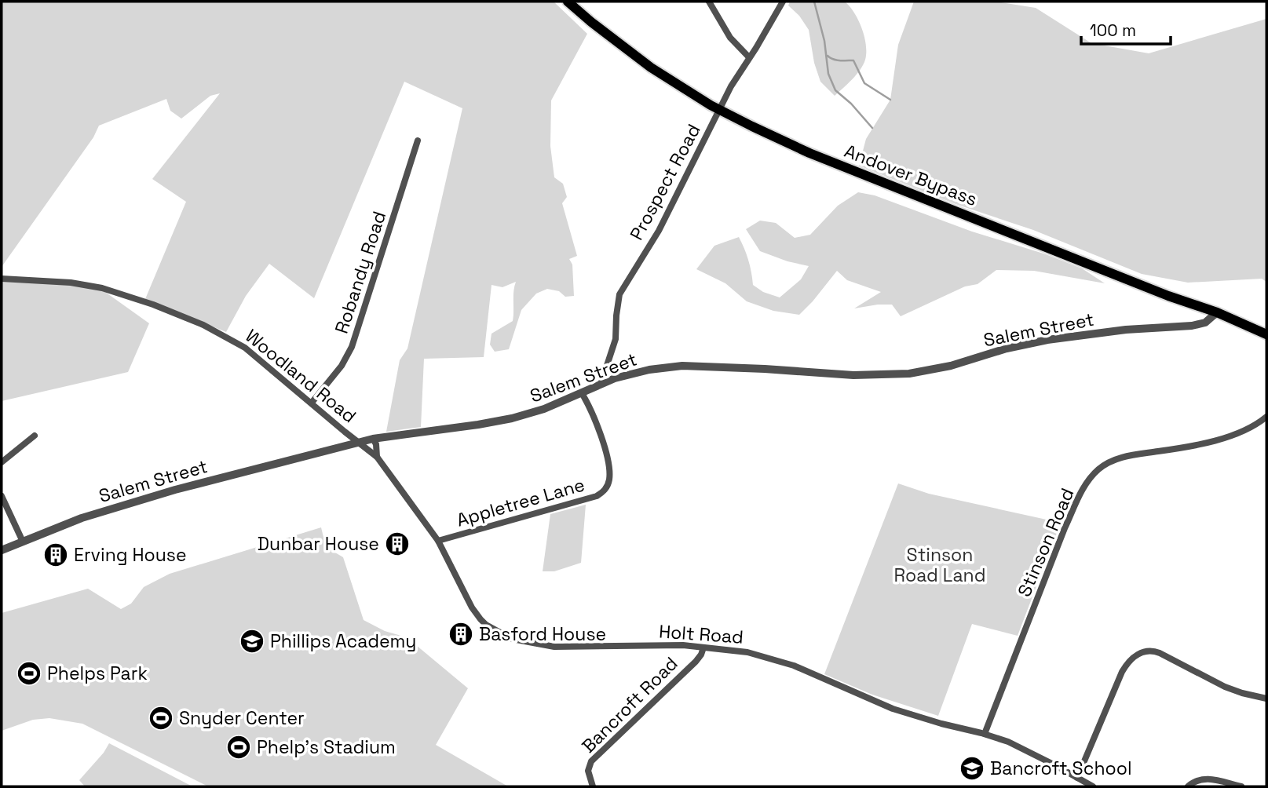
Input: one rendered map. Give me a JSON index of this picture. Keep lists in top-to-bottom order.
{
  "streets": {
    "main road": ["Andover Bypass"],
    "street": [
      "Prospect Road",
      "Robandy Road",
      "Salem Street",
      "Woodland Road",
      "Appletree Lane",
      "Stinson Road",
      "Holt Road",
      "Bancroft Road"
    ]
  },
  "crossings": [
    ["Andover Bypass", "Prospect Road"],
    ["Andover Bypass", "Salem Street"],
    ["Prospect Road", "Salem Street"],
    ["Robandy Road", "Woodland Road"],
    ["Salem Street", "Woodland Road"],
    ["Salem Street", "Appletree Lane"],
    ["Salem Street", "Holt Road"],
    ["Woodland Road", "Holt Road"],
    ["Appletree Lane", "Holt Road"],
    ["Stinson Road", "Holt Road"],
    ["Holt Road", "Bancroft Road"]
  ],
  "parks": ["Stinson Road Land"],
  "places": {
    "building": ["Dunbar House", "Erving House", "Basford House"],
    "school or university": ["Phillips Academy", "Bancroft School"],
    "sports": ["Phelps Park", "Snyder Center", "Phelp's Stadium"]
  },
  "scale_bar": "100 m"
}
